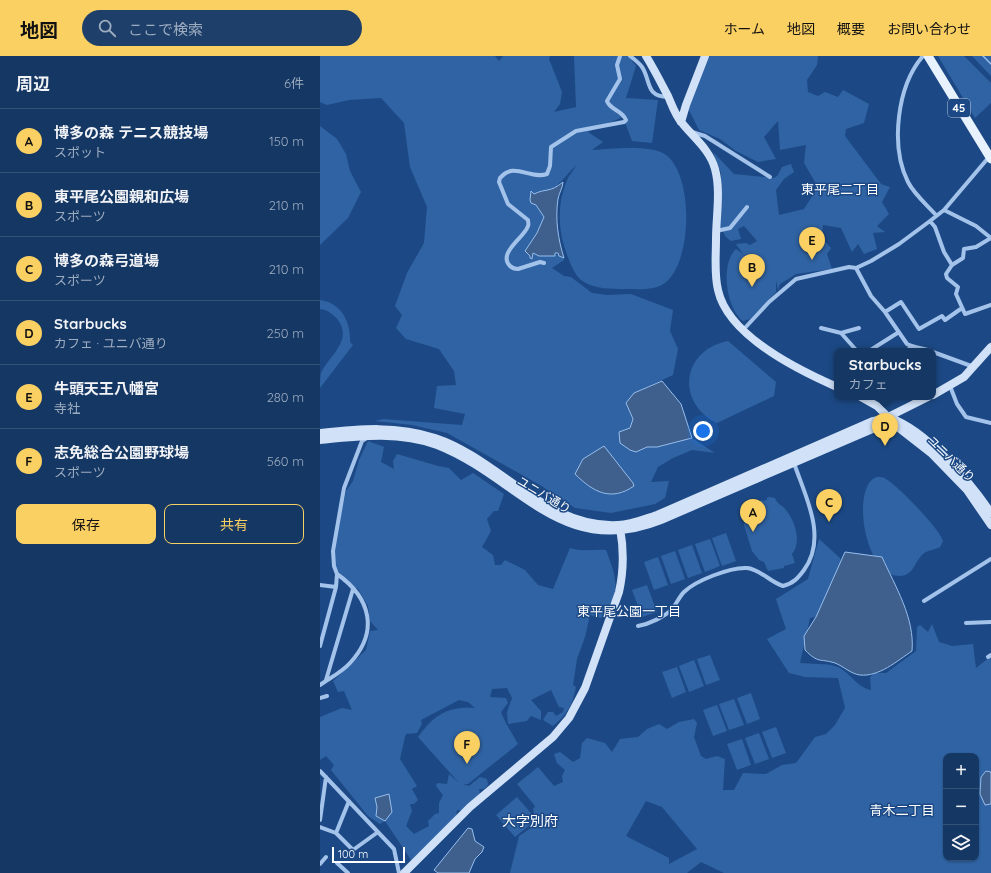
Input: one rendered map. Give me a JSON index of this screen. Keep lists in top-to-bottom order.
{
  "streets": {
    "main road": ["45"],
    "street": ["ユニバ通り"]
  },
  "districts": [
    "東平尾二丁目",
    "東平尾公園一丁目",
    "青木二丁目",
    "大字別府"
  ],
  "scale_bar": "100 m",
  "page": {
    "header": "地図",
    "search": "ここで検索",
    "nav": [
      "ホーム",
      "地図",
      "概要",
      "お問い合わせ"
    ],
    "heading": ["周辺", "6件"],
    "list": [
      {
        "mark": "A",
        "name": "博多の森 テニス競技場",
        "note": "スポット",
        "value": "150 m"
      },
      {
        "mark": "B",
        "name": "東平尾公園親和広場",
        "note": "スポーツ",
        "value": "210 m"
      },
      {
        "mark": "C",
        "name": "博多の森弓道場",
        "note": "スポーツ",
        "value": "210 m"
      },
      {
        "mark": "D",
        "name": "Starbucks",
        "note": "カフェ · ユニバ通り",
        "value": "250 m"
      },
      {
        "mark": "E",
        "name": "牛頭天王八幡宮",
        "note": "寺社",
        "value": "280 m"
      },
      {
        "mark": "F",
        "name": "志免総合公園野球場",
        "note": "スポーツ",
        "value": "560 m"
      }
    ],
    "pins": [
      "E",
      "B",
      "D",
      "C",
      "A",
      "F"
    ],
    "popup": ["Starbucks", "カフェ"],
    "buttons": ["保存", "共有"],
    "map_buttons": ["+", "−"],
    "scale": "100 m"
  }
}
